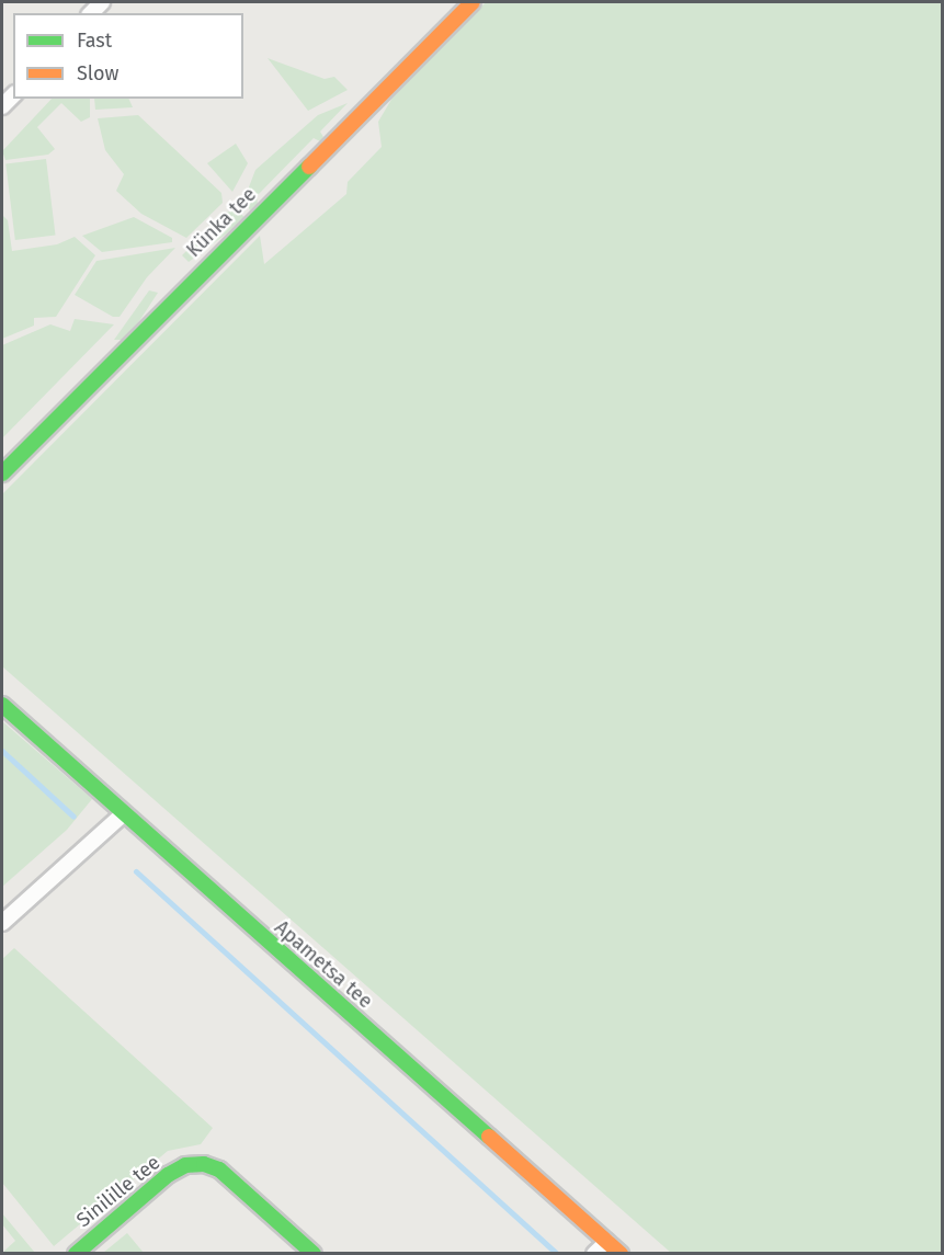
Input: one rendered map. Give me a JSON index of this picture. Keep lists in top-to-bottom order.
{
  "streets": {
    "street": ["Künka tee", "Apametsa tee", "Sinilille tee"]
  },
  "legend": ["Fast", "Slow"]
}
